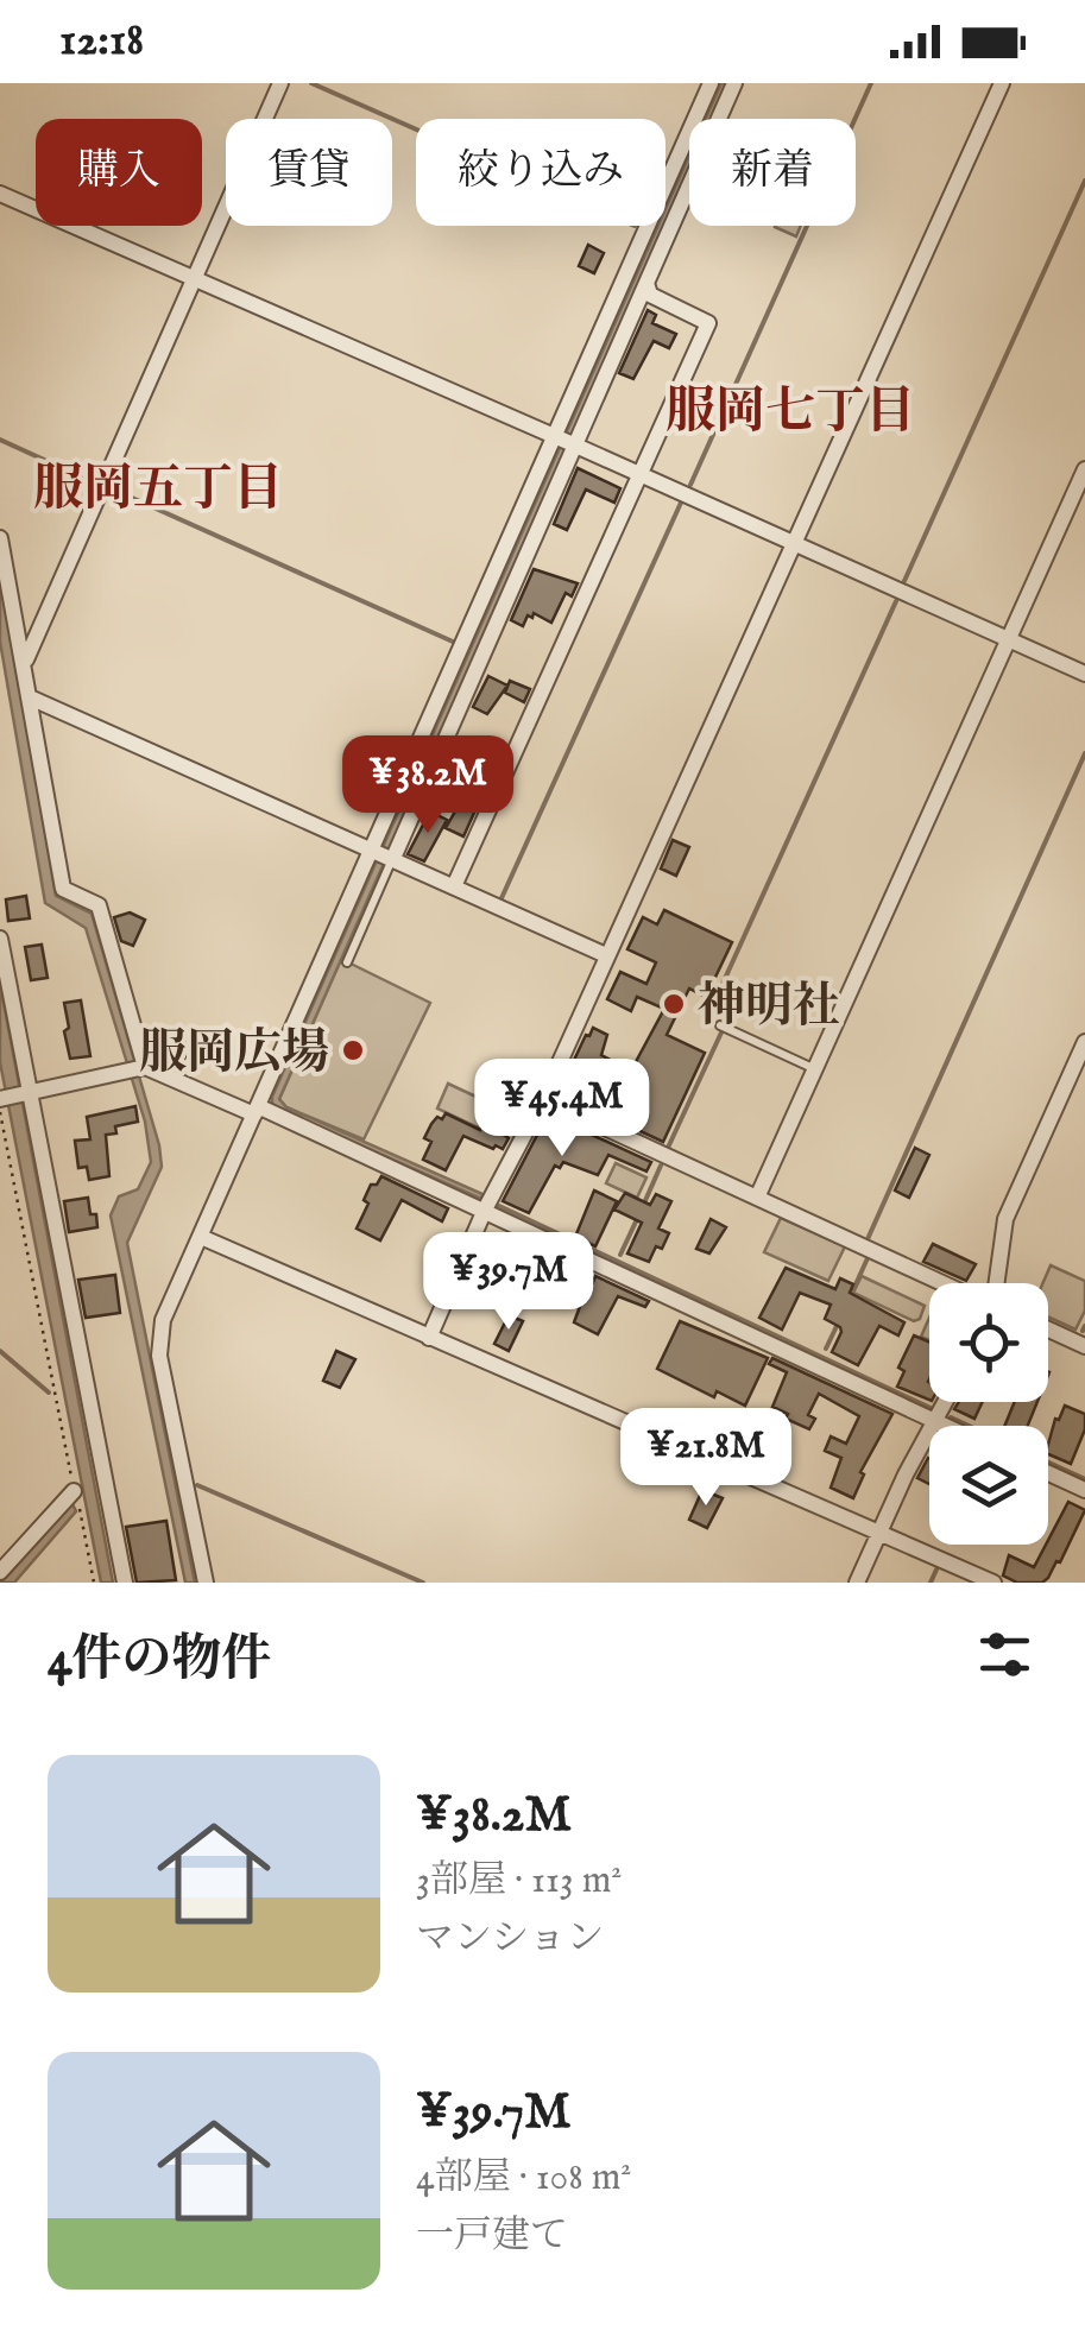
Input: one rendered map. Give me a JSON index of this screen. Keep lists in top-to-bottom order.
{
  "districts": ["服岡七丁目", "服岡五丁目"],
  "places": ["神明社", "服岡広場"],
  "page": {
    "status": "12:18",
    "chip": [
      "購入",
      "賃貸",
      "絞り込み",
      "新着"
    ],
    "price": [
      "¥38.2M",
      "¥45.4M",
      "¥39.7M",
      "¥21.8M"
    ],
    "heading": "4件の物件",
    "list": [
      {
        "name": "¥38.2M",
        "note": "3部屋 · 113 m² · マンション"
      },
      {
        "name": "¥39.7M",
        "note": "4部屋 · 108 m² · 一戸建て"
      }
    ]
  }
}
